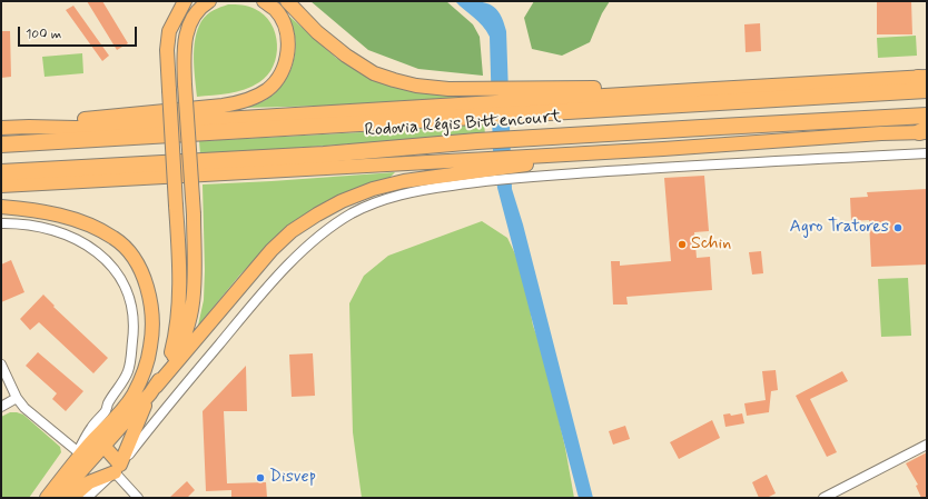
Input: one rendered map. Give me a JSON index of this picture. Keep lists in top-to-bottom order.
{
  "streets": {
    "highway": ["Rodovia Régis Bittencourt"]
  },
  "places": ["Agro Tratores", "Schin", "Disvep"],
  "scale_bar": "100 m"
}
